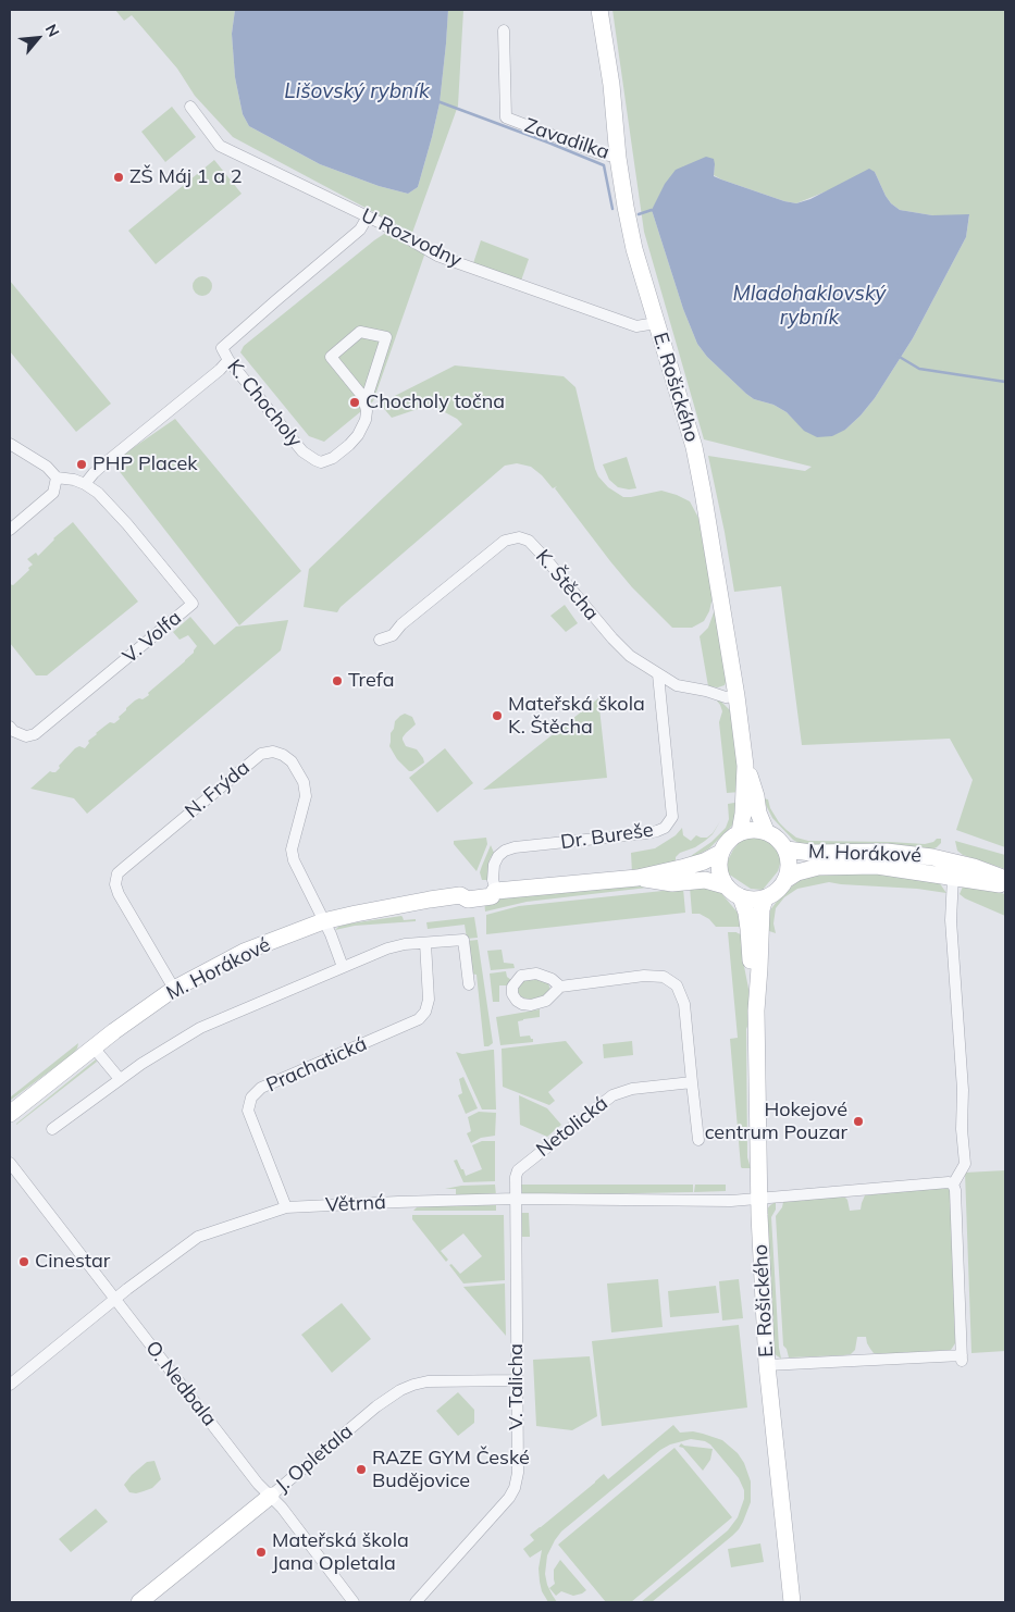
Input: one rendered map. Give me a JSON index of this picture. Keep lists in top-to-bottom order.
{
  "streets": {
    "street": [
      "Zavadilka",
      "U Rozvodny",
      "E. Rošického",
      "K. Chocholy",
      "K. Štěcha",
      "V. Volfa",
      "N. Frýda",
      "Dr. Bureše",
      "M. Horákové",
      "Prachatická",
      "Netolická",
      "Větrná",
      "O. Nedbala",
      "V. Talicha",
      "J. Opletala"
    ]
  },
  "crossings": [
    ["Zavadilka", "E. Rošického"],
    ["U Rozvodny", "E. Rošického"],
    ["U Rozvodny", "K. Chocholy"],
    ["E. Rošického", "K. Štěcha"],
    ["E. Rošického", "M. Horákové"],
    ["E. Rošického", "Větrná"],
    ["K. Štěcha", "Dr. Bureše"],
    ["N. Frýda", "M. Horákové"],
    ["Dr. Bureše", "M. Horákové"],
    ["Prachatická", "Větrná"],
    ["Netolická", "Větrná"],
    ["Netolická", "V. Talicha"],
    ["Větrná", "O. Nedbala"],
    ["Větrná", "V. Talicha"],
    ["O. Nedbala", "J. Opletala"],
    ["V. Talicha", "J. Opletala"]
  ],
  "water": ["Lišovský rybník", "Mladohaklovský rybník"],
  "places": [
    "ZŠ Máj 1 a 2",
    "Chocholy točna",
    "PHP Placek",
    "Trefa",
    "Mateřská škola K. Štěcha",
    "Hokejové centrum Pouzar",
    "Cinestar",
    "RAZE GYM České Budějovice",
    "Mateřská škola Jana Opletala"
  ],
  "north": "top right"
}
